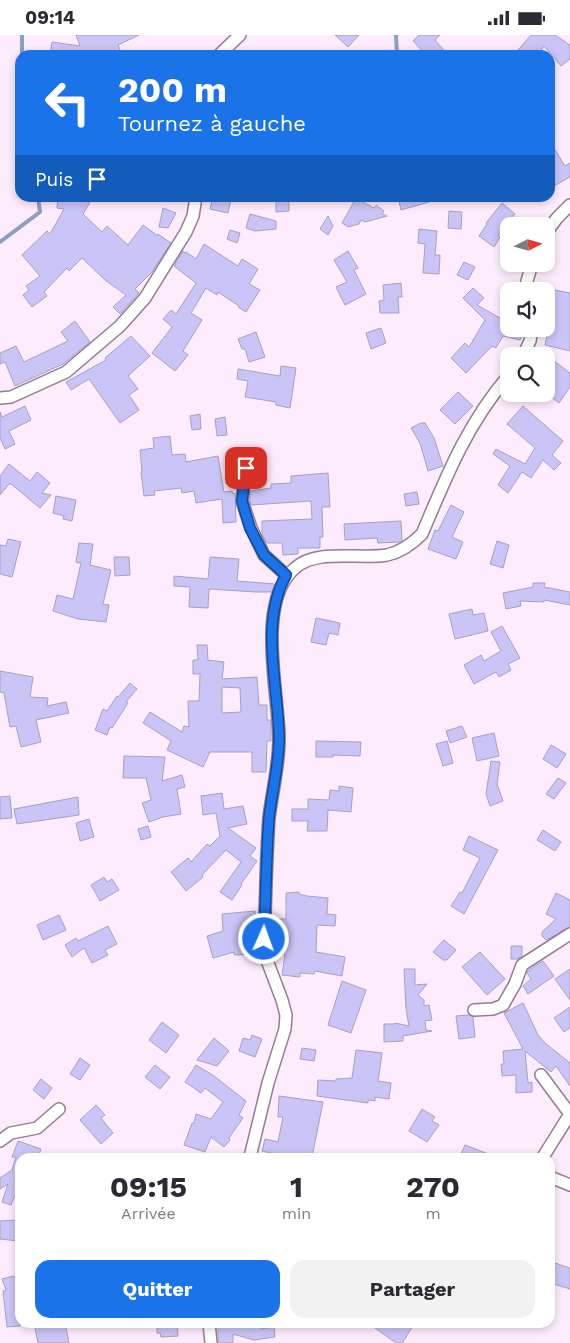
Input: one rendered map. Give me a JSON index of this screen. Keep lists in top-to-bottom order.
{
  "north": "right",
  "page": {
    "status": "09:14",
    "turn": ["200 m", "Tournez à gauche"],
    "then": "Puis",
    "eta": [
      "09:15",
      "Arrivée",
      "1",
      "min",
      "270",
      "m"
    ],
    "buttons": ["Quitter", "Partager"]
  }
}
